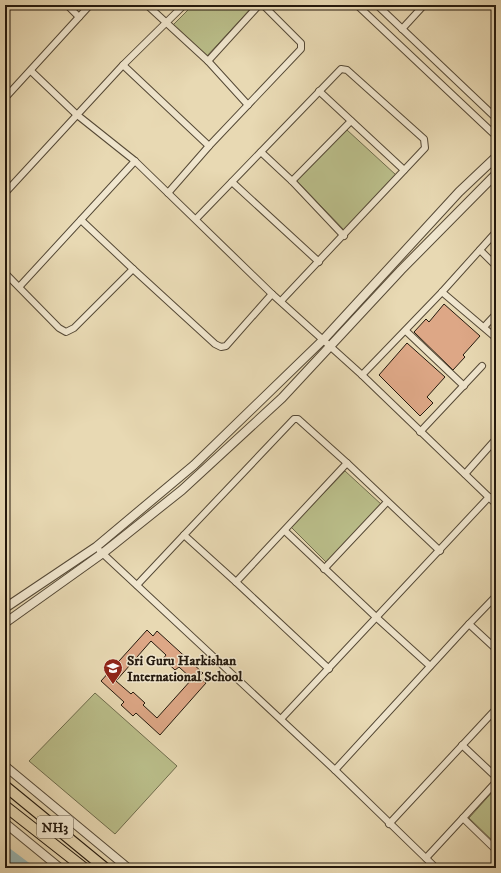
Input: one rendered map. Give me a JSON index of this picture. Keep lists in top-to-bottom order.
{
  "streets": {
    "highway": ["NH3"]
  },
  "places": {
    "school or university": ["Sri Guru Harkishan International School"]
  }
}
